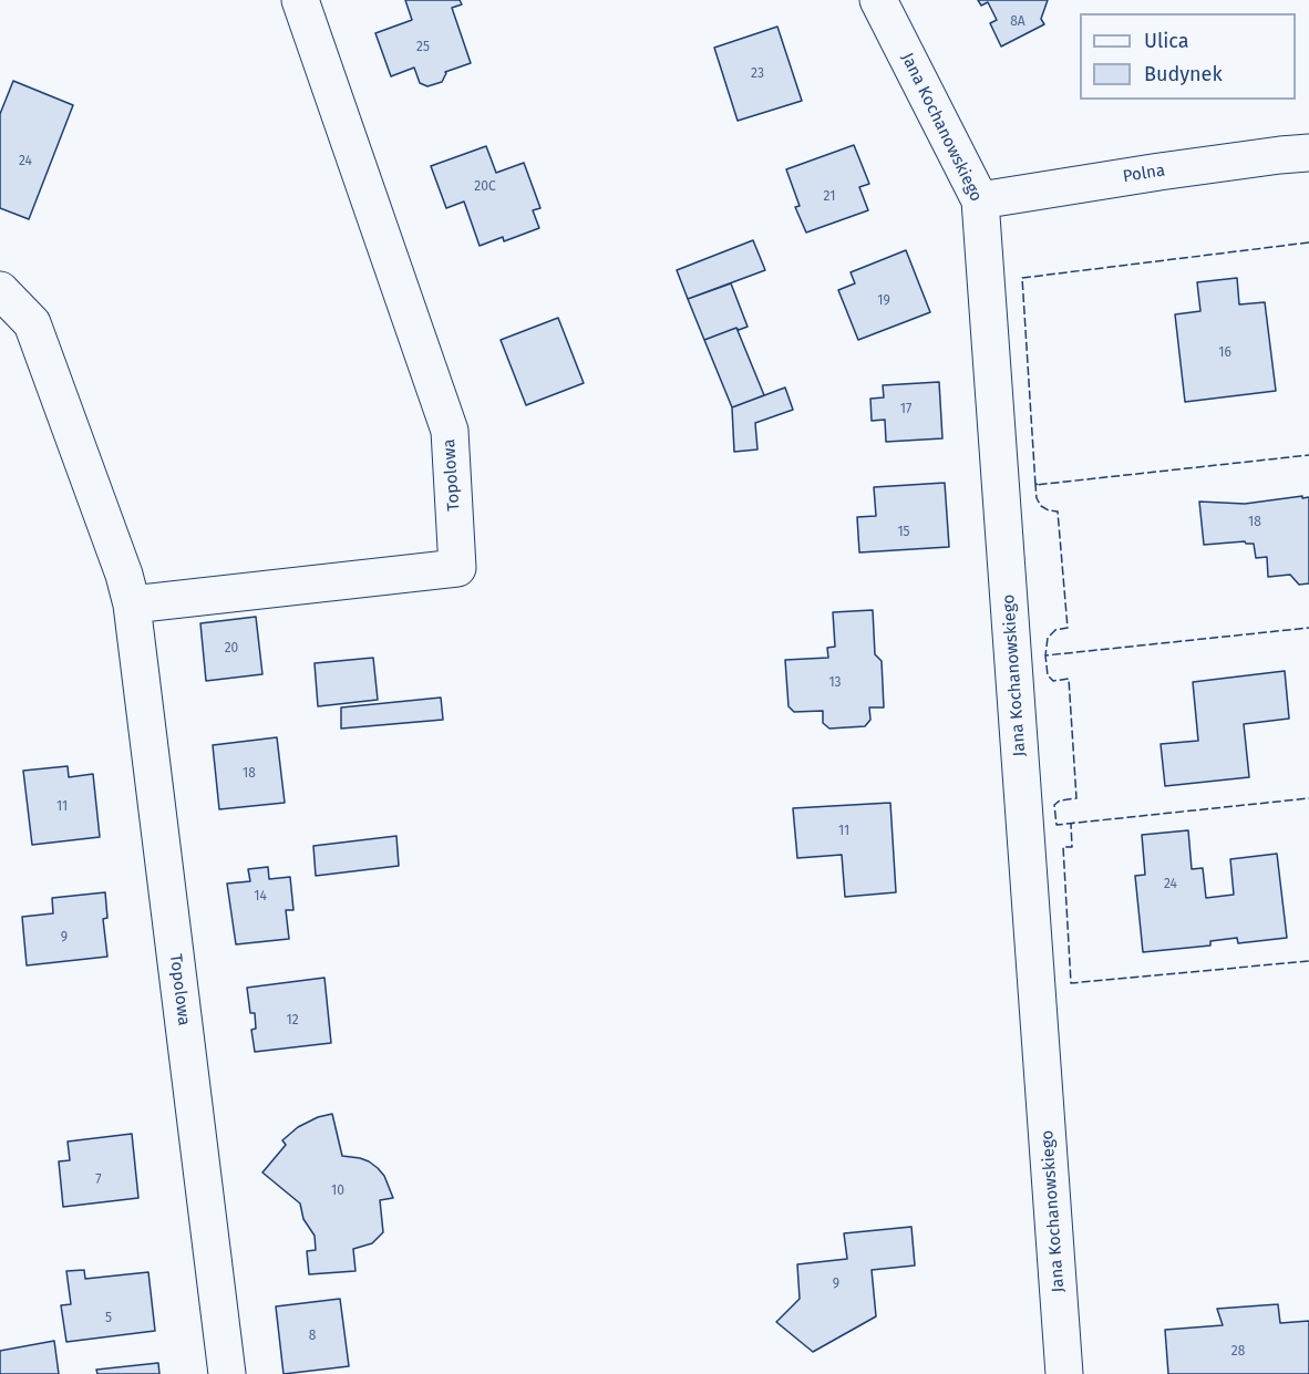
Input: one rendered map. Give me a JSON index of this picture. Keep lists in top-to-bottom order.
{
  "streets": {
    "street": ["Jana Kochanowskiego", "Polna", "Topolowa"]
  },
  "crossings": [
    ["Jana Kochanowskiego", "Polna"]
  ],
  "house_numbers": [
    "8A",
    "25",
    "23",
    "24",
    "20C",
    "21",
    "19",
    "16",
    "17",
    "18",
    "15",
    "20",
    "13",
    "18",
    "11",
    "11",
    "24",
    "14",
    "9",
    "12",
    "7",
    "10",
    "9",
    "5",
    "8",
    "28"
  ],
  "legend": ["Ulica", "Budynek"]
}
